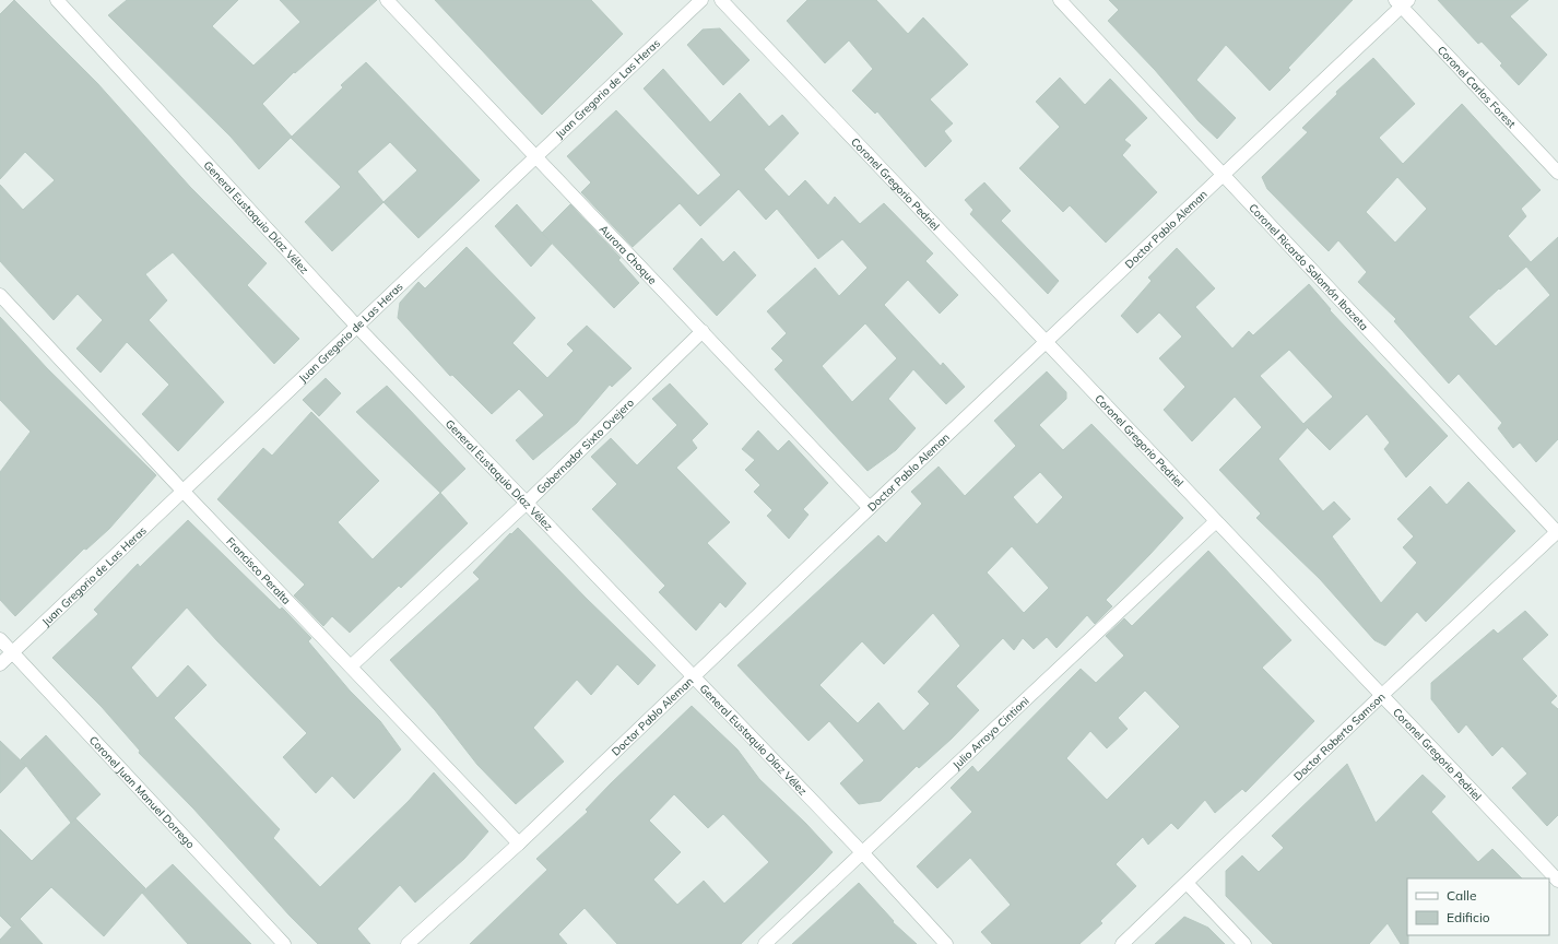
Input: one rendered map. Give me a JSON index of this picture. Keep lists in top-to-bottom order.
{
  "streets": {
    "street": [
      "Coronel Carlos Forest",
      "Juan Gregorio de Las Heras",
      "Coronel Gregorio Pedriel",
      "General Eustaquio Díaz Vélez",
      "Doctor Pablo Aleman",
      "Aurora Choque",
      "Coronel Ricardo Salomón Ibazeta",
      "Gobernador Sixto Ovejero",
      "Francisco Peralta",
      "Julio Arroyo Cintioni",
      "Doctor Roberto Samson",
      "Coronel Juan Manuel Dorrego"
    ]
  },
  "crossings": [
    ["Coronel Carlos Forest", "Doctor Pablo Aleman"],
    ["Juan Gregorio de Las Heras", "General Eustaquio Díaz Vélez"],
    ["Juan Gregorio de Las Heras", "Aurora Choque"],
    ["Juan Gregorio de Las Heras", "Francisco Peralta"],
    ["Juan Gregorio de Las Heras", "Coronel Juan Manuel Dorrego"],
    ["Coronel Gregorio Pedriel", "Doctor Pablo Aleman"],
    ["Coronel Gregorio Pedriel", "Julio Arroyo Cintioni"],
    ["Coronel Gregorio Pedriel", "Doctor Roberto Samson"],
    ["General Eustaquio Díaz Vélez", "Doctor Pablo Aleman"],
    ["General Eustaquio Díaz Vélez", "Gobernador Sixto Ovejero"],
    ["General Eustaquio Díaz Vélez", "Julio Arroyo Cintioni"],
    ["Doctor Pablo Aleman", "Aurora Choque"],
    ["Doctor Pablo Aleman", "Coronel Ricardo Salomón Ibazeta"],
    ["Doctor Pablo Aleman", "Francisco Peralta"],
    ["Aurora Choque", "Gobernador Sixto Ovejero"],
    ["Coronel Ricardo Salomón Ibazeta", "Doctor Roberto Samson"],
    ["Gobernador Sixto Ovejero", "Francisco Peralta"]
  ],
  "legend": ["Calle", "Edificio"]
}
